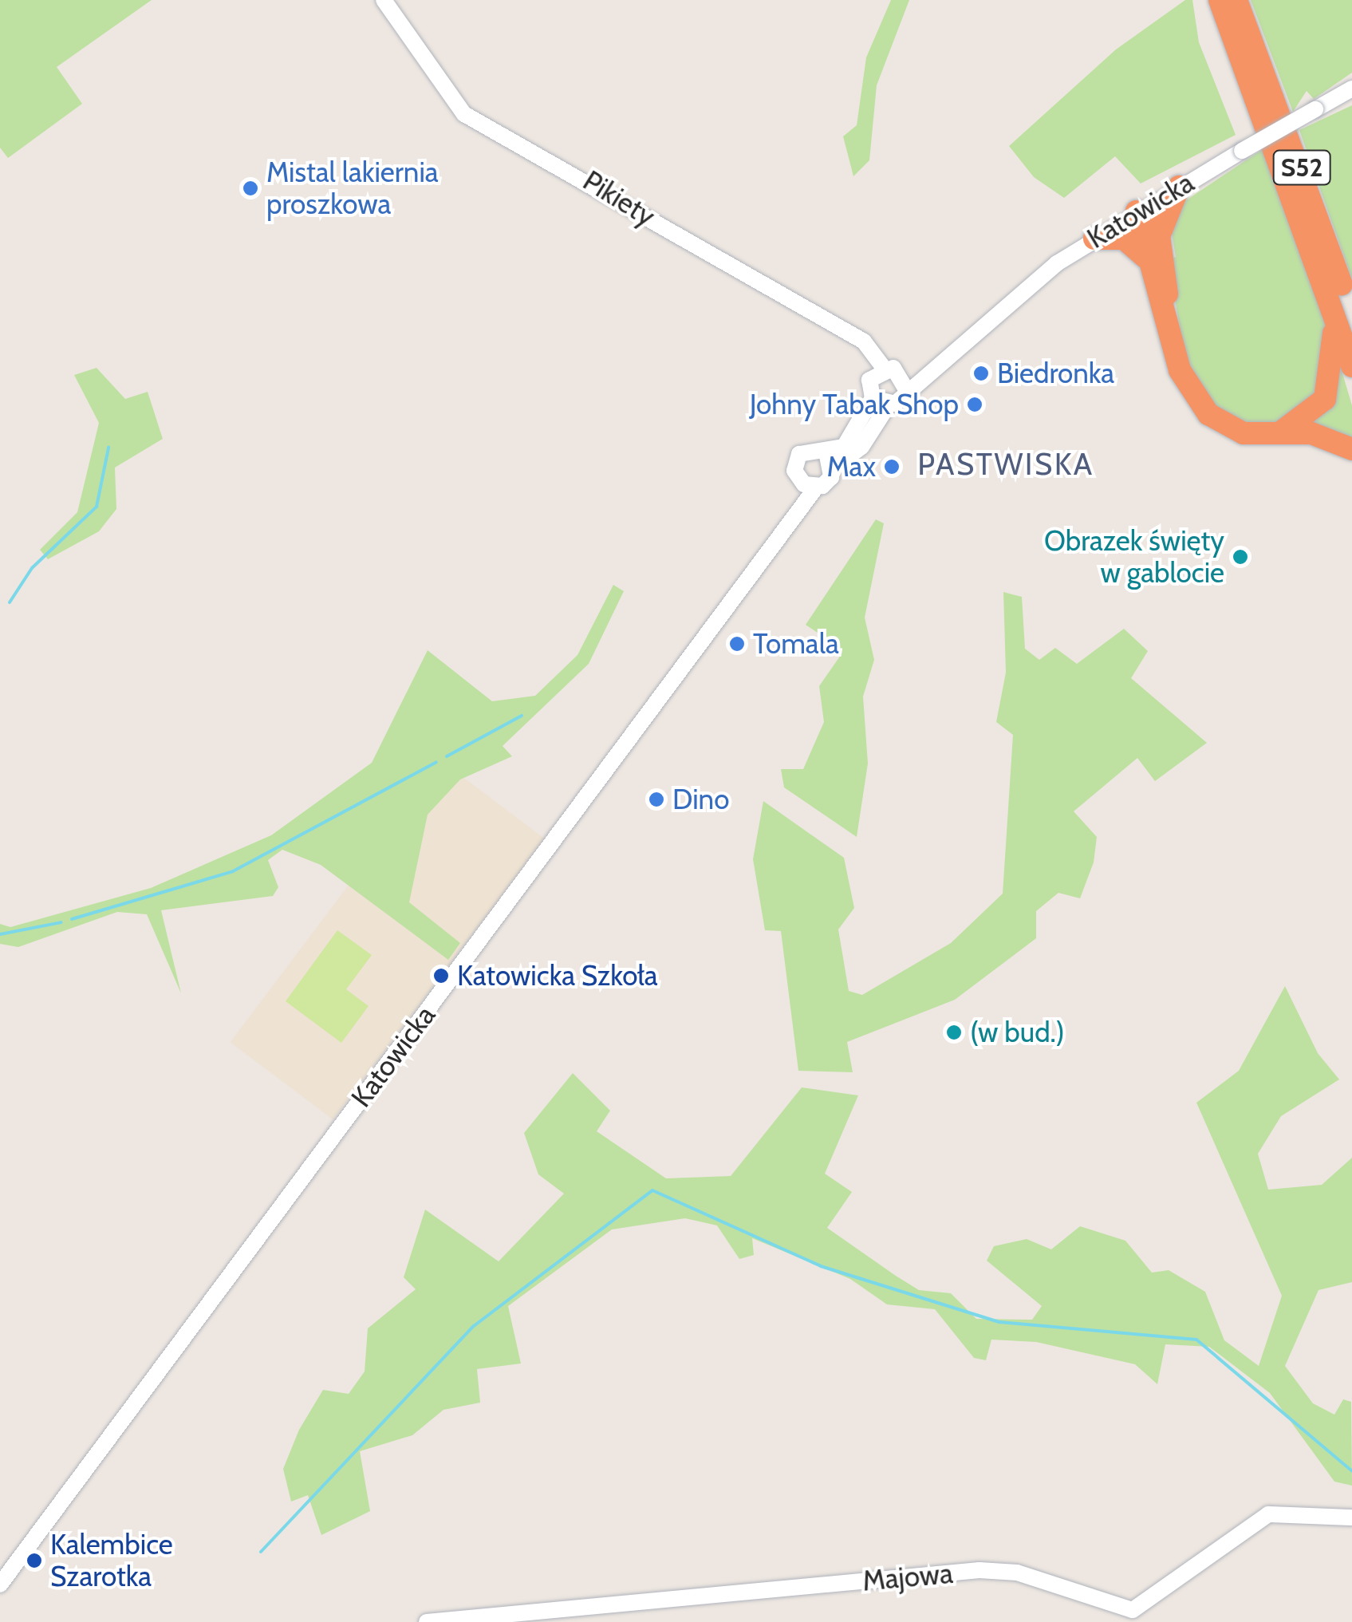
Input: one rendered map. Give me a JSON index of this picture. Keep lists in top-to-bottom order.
{
  "streets": {
    "highway": ["S52"],
    "main road": ["Pikiety", "Katowicka", "Majowa"]
  },
  "crossings": [
    ["Pikiety", "Katowicka"]
  ],
  "districts": ["PASTWISKA"],
  "places": [
    "Mistal lakiernia proszkowa",
    "Biedronka",
    "Johny Tabak Shop",
    "Max",
    "Obrazek święty w gablocie",
    "Tomala",
    "Dino",
    "Katowicka Szkoła",
    "(w bud.)",
    "Kalembice Szarotka"
  ]
}
